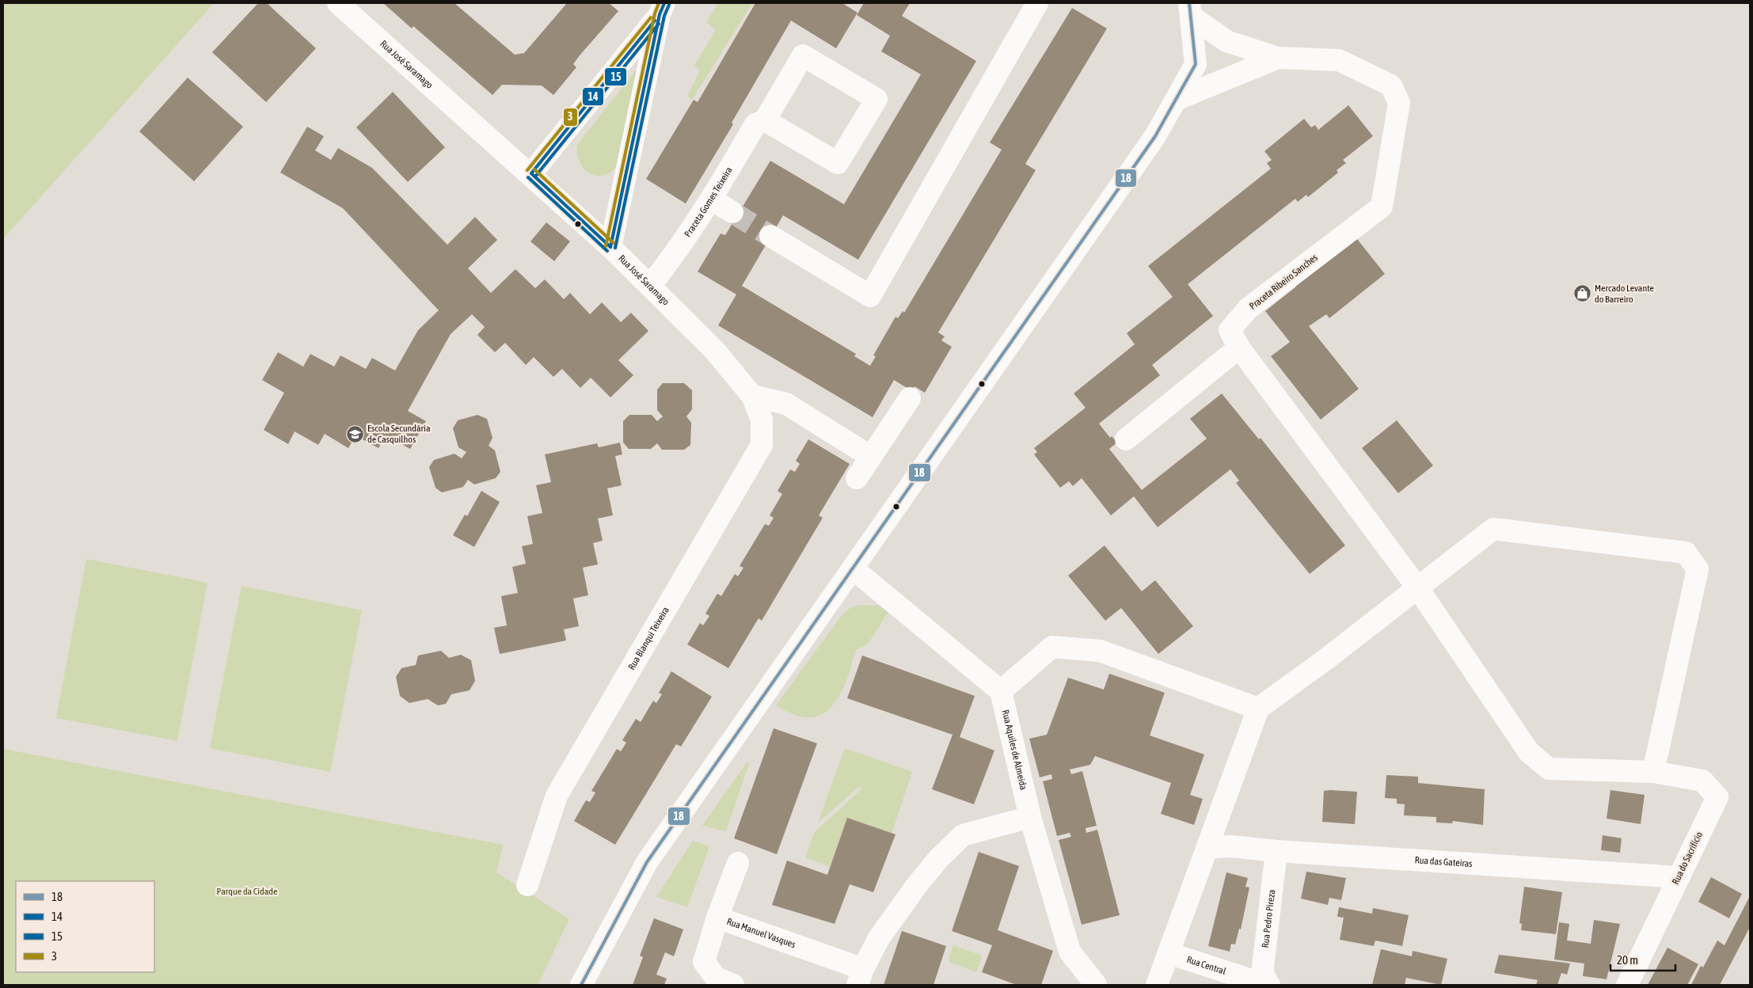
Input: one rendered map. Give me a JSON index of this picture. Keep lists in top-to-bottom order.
{
  "streets": {
    "street": [
      "Rua José Saramago",
      "Praceta Gomes Teixeira",
      "Praceta Ribeiro Sanches",
      "Rua Blanqui Teixeira",
      "Rua Aquiles de Almeida",
      "Rua do Sacrifício",
      "Rua das Gateiras",
      "Rua Pedro Pireza",
      "Rua Manuel Vasques",
      "Rua Central"
    ]
  },
  "crossings": [
    ["Rua José Saramago", "Praceta Gomes Teixeira"],
    ["Rua José Saramago", "Rua Blanqui Teixeira"],
    ["Praceta Ribeiro Sanches", "Rua do Sacrifício"],
    ["Rua Aquiles de Almeida", "Rua Manuel Vasques"],
    ["Rua do Sacrifício", "Rua das Gateiras"],
    ["Rua das Gateiras", "Rua Pedro Pireza"],
    ["Rua Pedro Pireza", "Rua Central"]
  ],
  "parks": ["Parque da Cidade"],
  "places": {
    "shop": ["Mercado Levante do Barreiro"],
    "school or university": ["Escola Secundária de Casquilhos"]
  },
  "lines": [
    "transit line 18",
    "transit line 14",
    "transit line 3",
    "transit line 15"
  ],
  "legend": [
    "18",
    "14",
    "15",
    "3"
  ],
  "scale_bar": "20 m"
}
